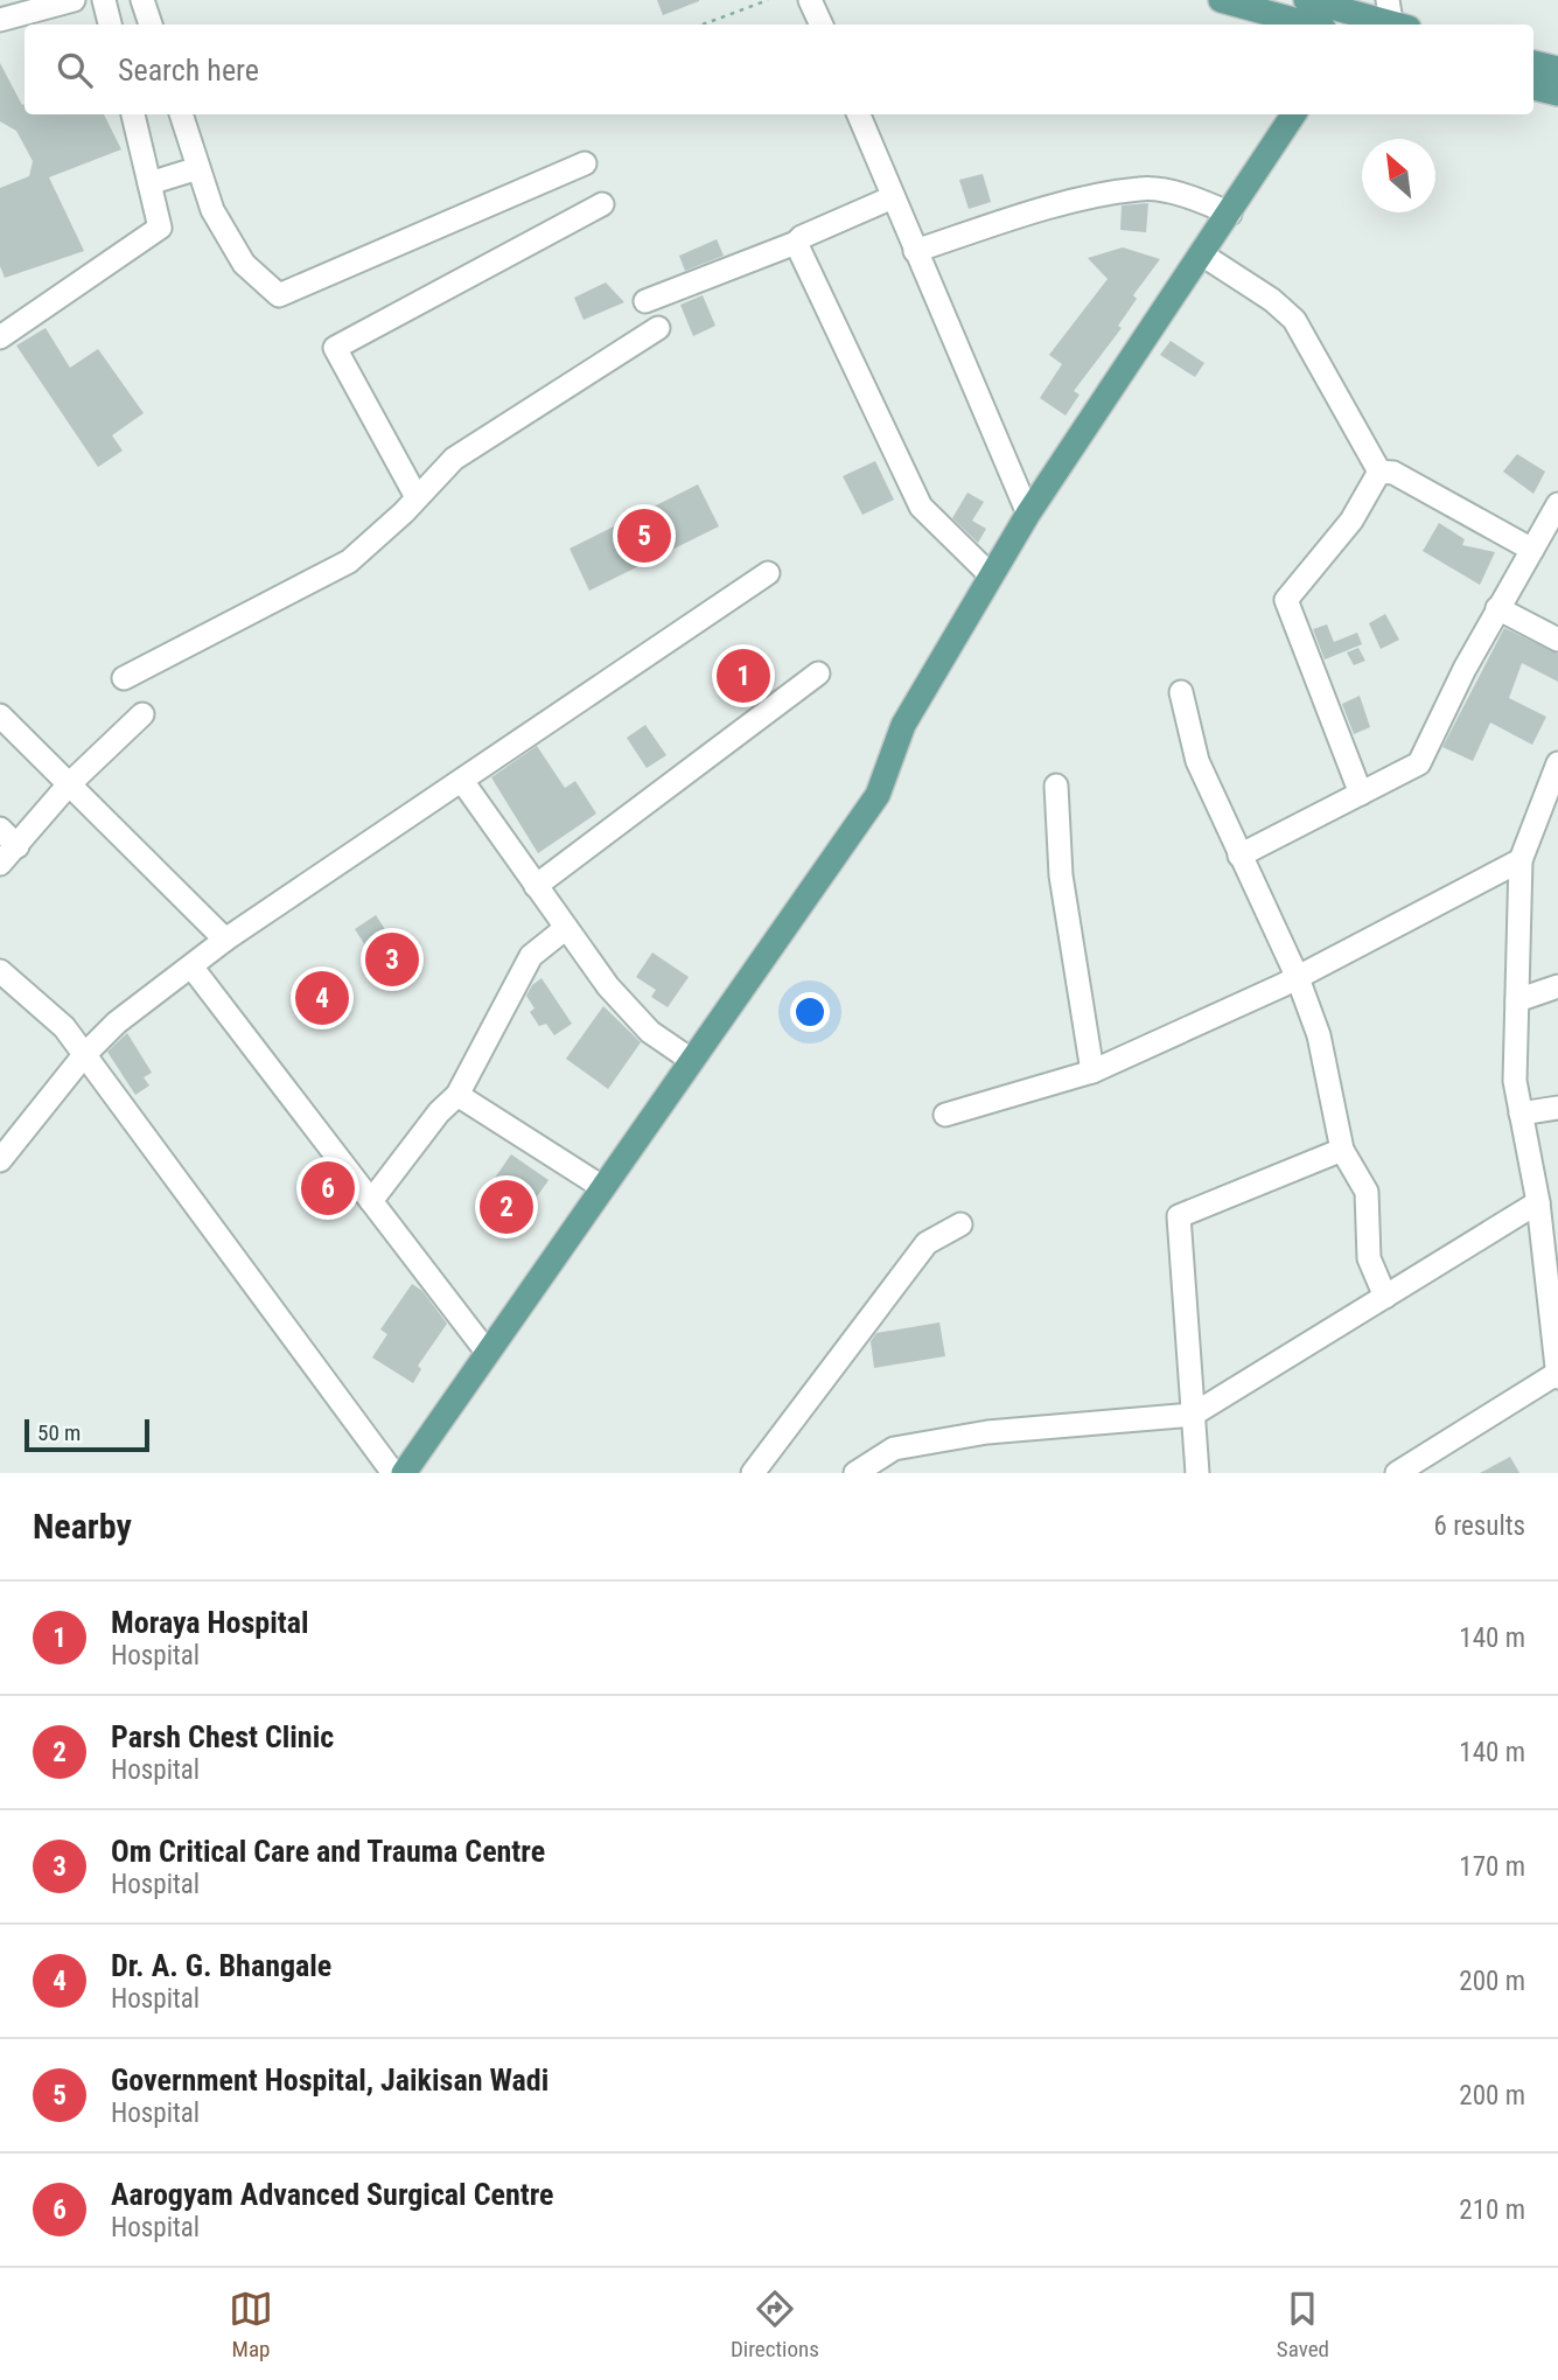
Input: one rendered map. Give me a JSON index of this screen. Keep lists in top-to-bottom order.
{
  "scale_bar": "50 m",
  "north": "top left",
  "page": {
    "search": "Search here",
    "pins": [
      "5",
      "1",
      "3",
      "4",
      "6",
      "2"
    ],
    "scale": "50 m",
    "heading": ["Nearby", "6 results"],
    "list": [
      {
        "mark": "1",
        "name": "Moraya Hospital",
        "note": "Hospital",
        "value": "140 m"
      },
      {
        "mark": "2",
        "name": "Parsh Chest Clinic",
        "note": "Hospital",
        "value": "140 m"
      },
      {
        "mark": "3",
        "name": "Om Critical Care and Trauma Centre",
        "note": "Hospital",
        "value": "170 m"
      },
      {
        "mark": "4",
        "name": "Dr. A. G. Bhangale",
        "note": "Hospital",
        "value": "200 m"
      },
      {
        "mark": "5",
        "name": "Government Hospital, Jaikisan Wadi",
        "note": "Hospital",
        "value": "200 m"
      },
      {
        "mark": "6",
        "name": "Aarogyam Advanced Surgical Centre",
        "note": "Hospital",
        "value": "210 m"
      }
    ],
    "nav": ["Map", "Directions", "Saved"]
  }
}
